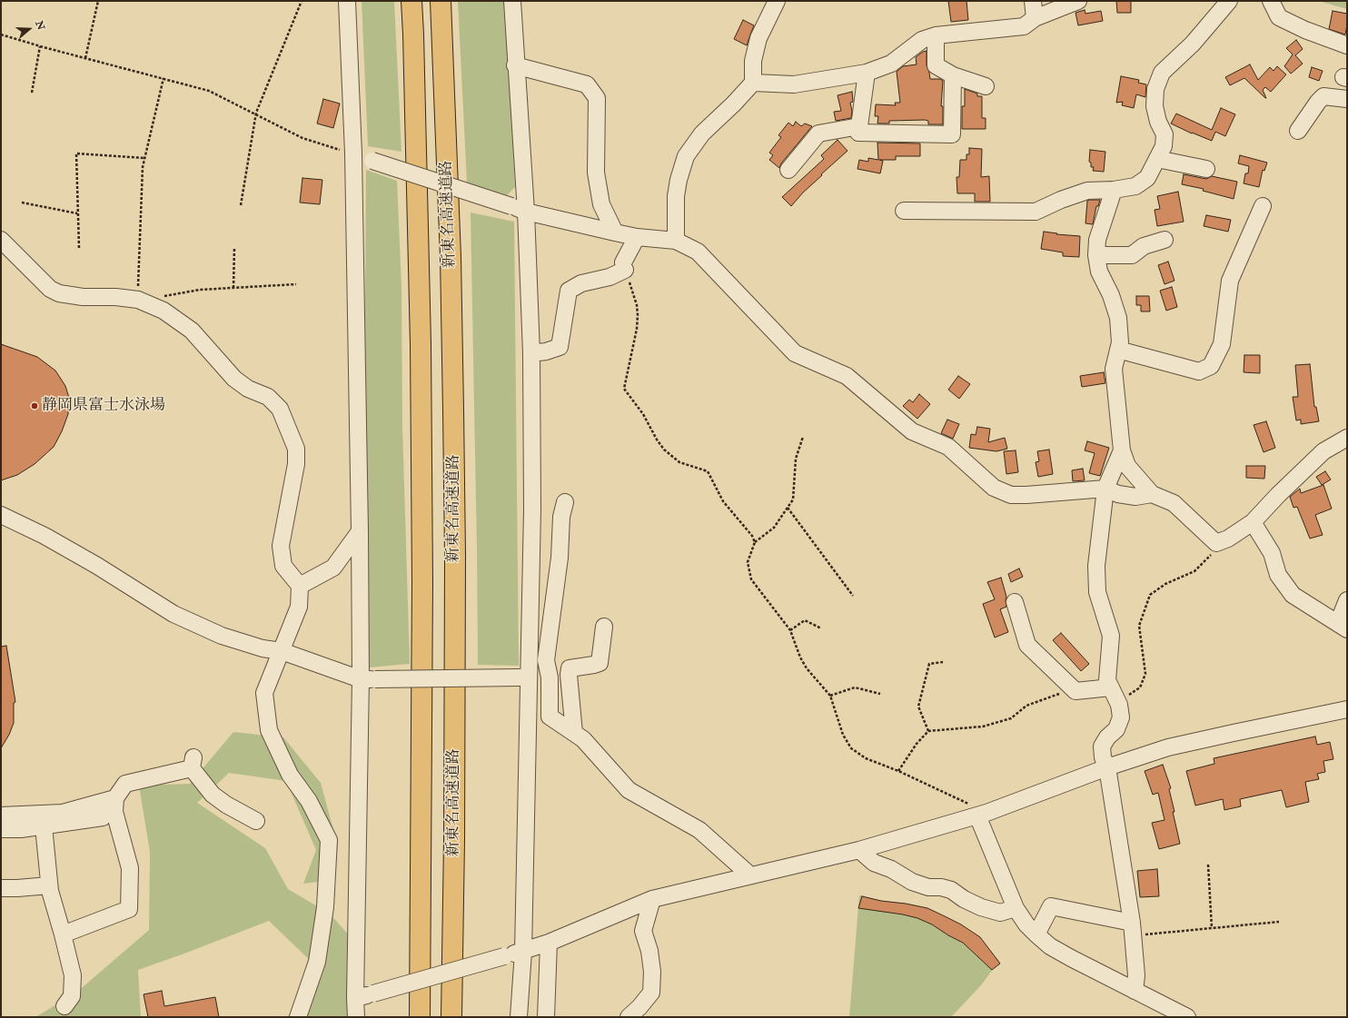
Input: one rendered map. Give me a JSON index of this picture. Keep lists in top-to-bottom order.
{
  "streets": {
    "highway": ["新東名高速道路"]
  },
  "places": ["静岡県富士水泳場"],
  "north": "right"
}
